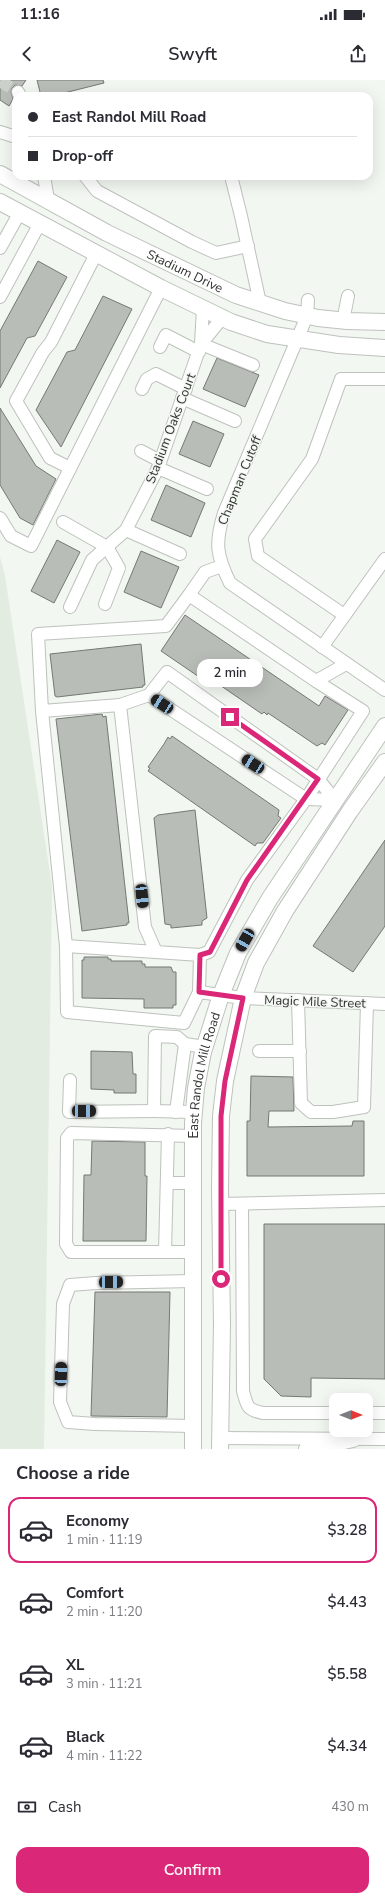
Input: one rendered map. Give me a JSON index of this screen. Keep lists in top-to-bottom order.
{
  "streets": {
    "main road": ["Stadium Drive", "East Randol Mill Road"],
    "street": ["Stadium Oaks Court", "Chapman Cutoff", "Magic Mile Street"]
  },
  "crossings": [
    ["Stadium Drive", "Stadium Oaks Court"],
    ["Stadium Drive", "Chapman Cutoff"],
    ["Magic Mile Street", "East Randol Mill Road"]
  ],
  "north": "right",
  "page": {
    "status": "11:16",
    "header": "Swyft",
    "banner": ["East Randol Mill Road", "Drop-off"],
    "bubble": "2 min",
    "heading": "Choose a ride",
    "list": [
      {
        "name": "Economy",
        "note": "1 min · 11:19",
        "value": "$3.28"
      },
      {
        "name": "Comfort",
        "note": "2 min · 11:20",
        "value": "$4.43"
      },
      {
        "name": "XL",
        "note": "3 min · 11:21",
        "value": "$5.58"
      },
      {
        "name": "Black",
        "note": "4 min · 11:22",
        "value": "$4.34"
      }
    ],
    "pay": ["Cash", "430 m"],
    "buttons": "Confirm"
  }
}
